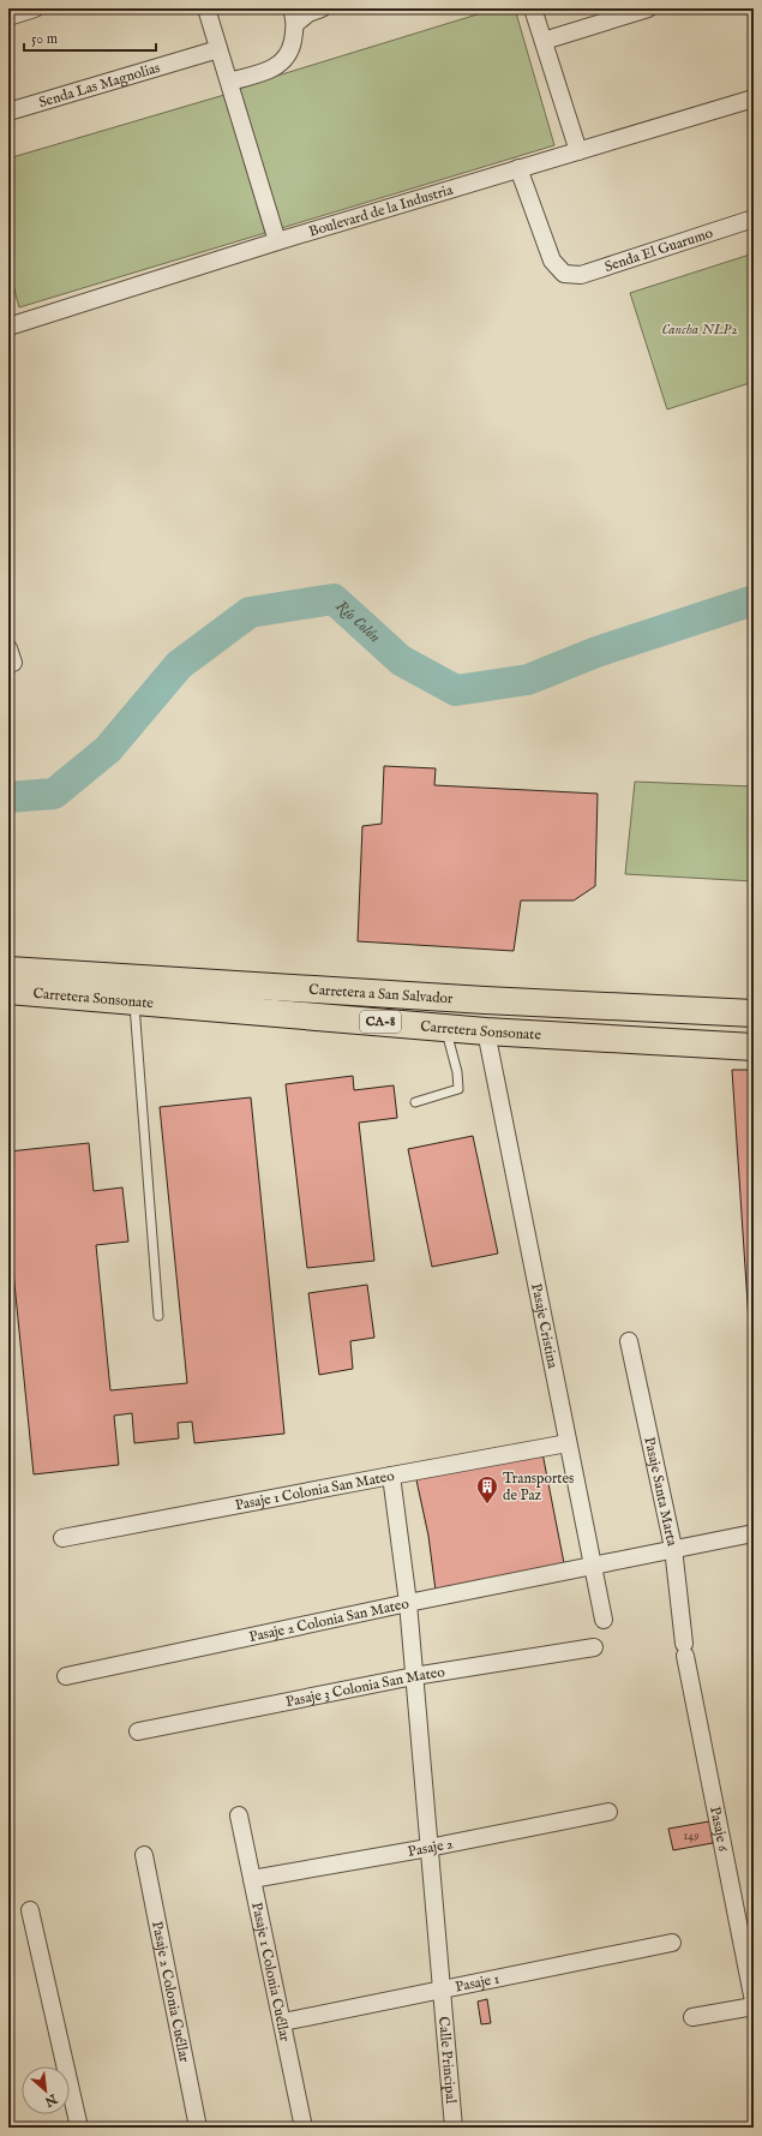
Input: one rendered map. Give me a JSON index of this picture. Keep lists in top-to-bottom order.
{
  "streets": {
    "highway": ["Carretera a San Salvador", "Carretera Sonsonate", "CA-8"],
    "street": [
      "Senda Las Magnolias",
      "Boulevard de la Industria",
      "Senda El Guarumo",
      "Pasaje Cristina",
      "Pasaje 1 Colonia San Mateo",
      "Pasaje Santa Marta",
      "Pasaje 2 Colonia San Mateo",
      "Pasaje 3 Colonia San Mateo",
      "Pasaje 6",
      "Pasaje 2",
      "Pasaje 1 Colonia Cuéllar",
      "Pasaje 1",
      "Pasaje 2 Colonia Cuéllar",
      "Calle Principal"
    ]
  },
  "crossings": [
    ["Boulevard de la Industria", "Senda El Guarumo"],
    ["Carretera Sonsonate", "Pasaje Cristina"],
    ["Pasaje Cristina", "Pasaje 1 Colonia San Mateo"],
    ["Pasaje Cristina", "Pasaje 2 Colonia San Mateo"],
    ["Pasaje 1 Colonia San Mateo", "Calle Principal"],
    ["Pasaje Santa Marta", "Pasaje 2 Colonia San Mateo"],
    ["Pasaje Santa Marta", "Pasaje 6"],
    ["Pasaje 2 Colonia San Mateo", "Calle Principal"],
    ["Pasaje 3 Colonia San Mateo", "Calle Principal"],
    ["Pasaje 2", "Pasaje 1 Colonia Cuéllar"],
    ["Pasaje 2", "Calle Principal"],
    ["Pasaje 1 Colonia Cuéllar", "Pasaje 1"],
    ["Pasaje 1", "Calle Principal"]
  ],
  "water": ["Río Colón"],
  "parks": ["Cancha NLP2"],
  "places": {
    "building": ["Transportes de Paz"]
  },
  "house_numbers": ["149"],
  "scale_bar": "50 m",
  "north": "bottom right"
}
